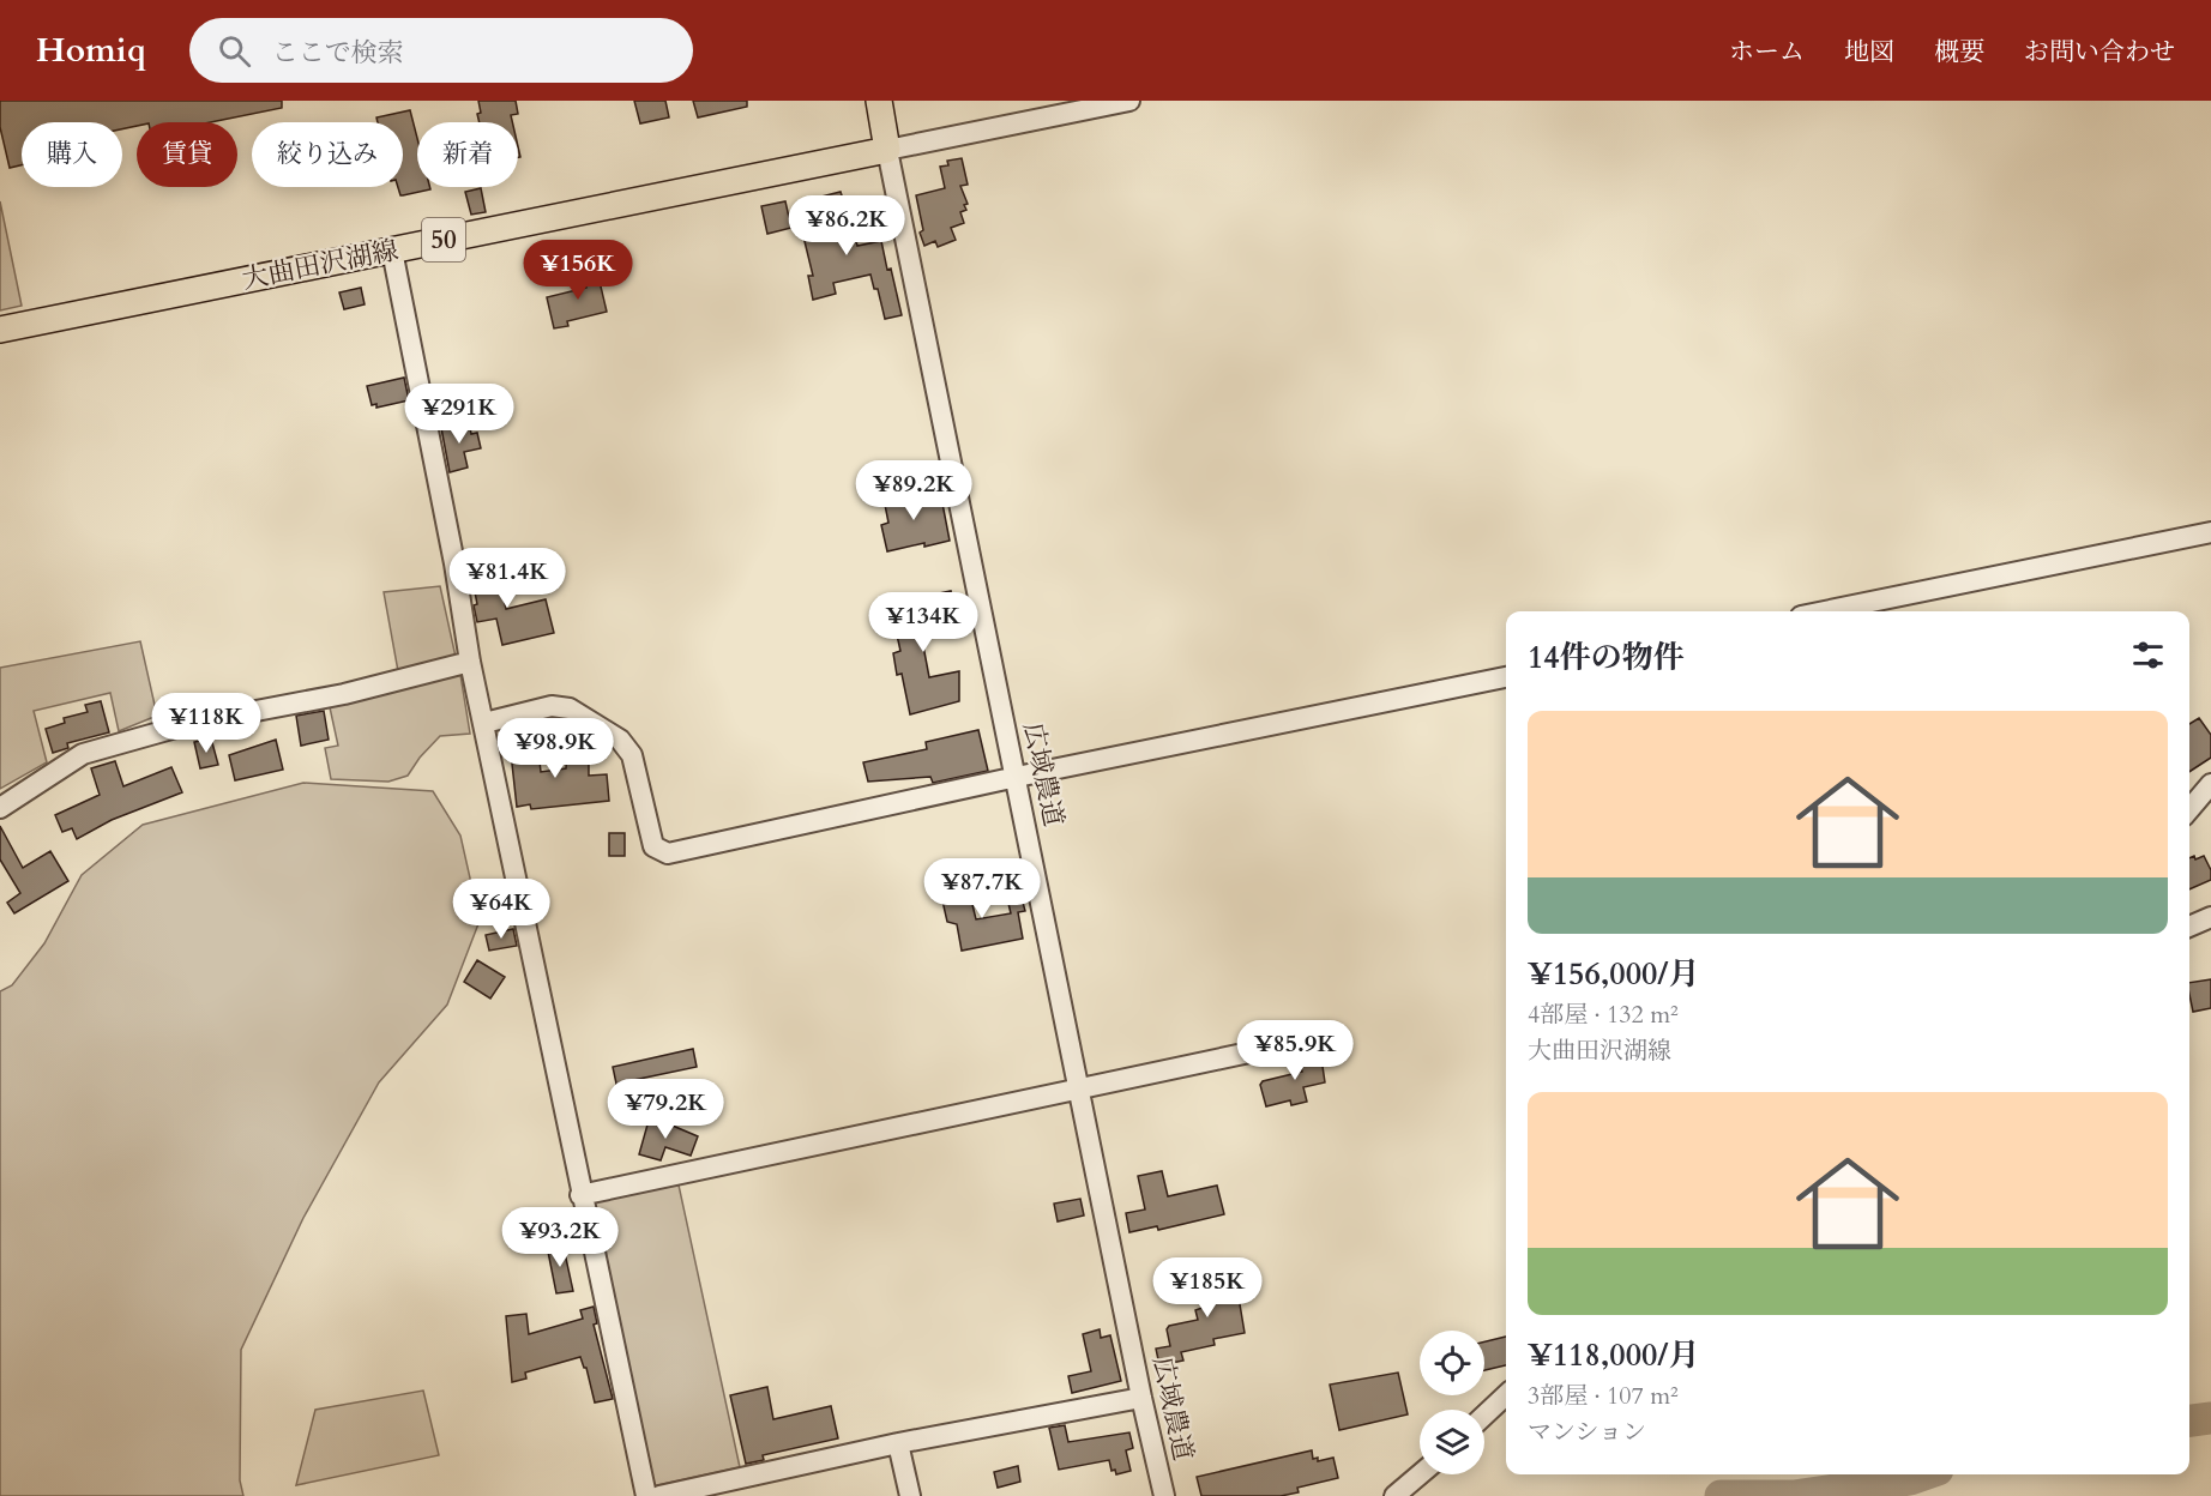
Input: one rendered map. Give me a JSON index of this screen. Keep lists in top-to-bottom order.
{
  "streets": {
    "main road": ["50", "大曲田沢湖線"],
    "street": ["広域農道"]
  },
  "crossings": [
    ["大曲田沢湖線", "広域農道"]
  ],
  "page": {
    "header": "Homiq",
    "search": "ここで検索",
    "nav": [
      "ホーム",
      "地図",
      "概要",
      "お問い合わせ"
    ],
    "chip": [
      "購入",
      "賃貸",
      "絞り込み",
      "新着"
    ],
    "price": [
      "¥86.2K",
      "¥156K",
      "¥291K",
      "¥89.2K",
      "¥81.4K",
      "¥134K",
      "¥118K",
      "¥98.9K",
      "¥87.7K",
      "¥64K",
      "¥85.9K",
      "¥79.2K",
      "¥93.2K",
      "¥185K"
    ],
    "heading": "14件の物件",
    "list": [
      {
        "name": "¥156,000/月",
        "note": "4部屋 · 132 m² · 大曲田沢湖線"
      },
      {
        "name": "¥118,000/月",
        "note": "3部屋 · 107 m² · マンション"
      }
    ]
  }
}
